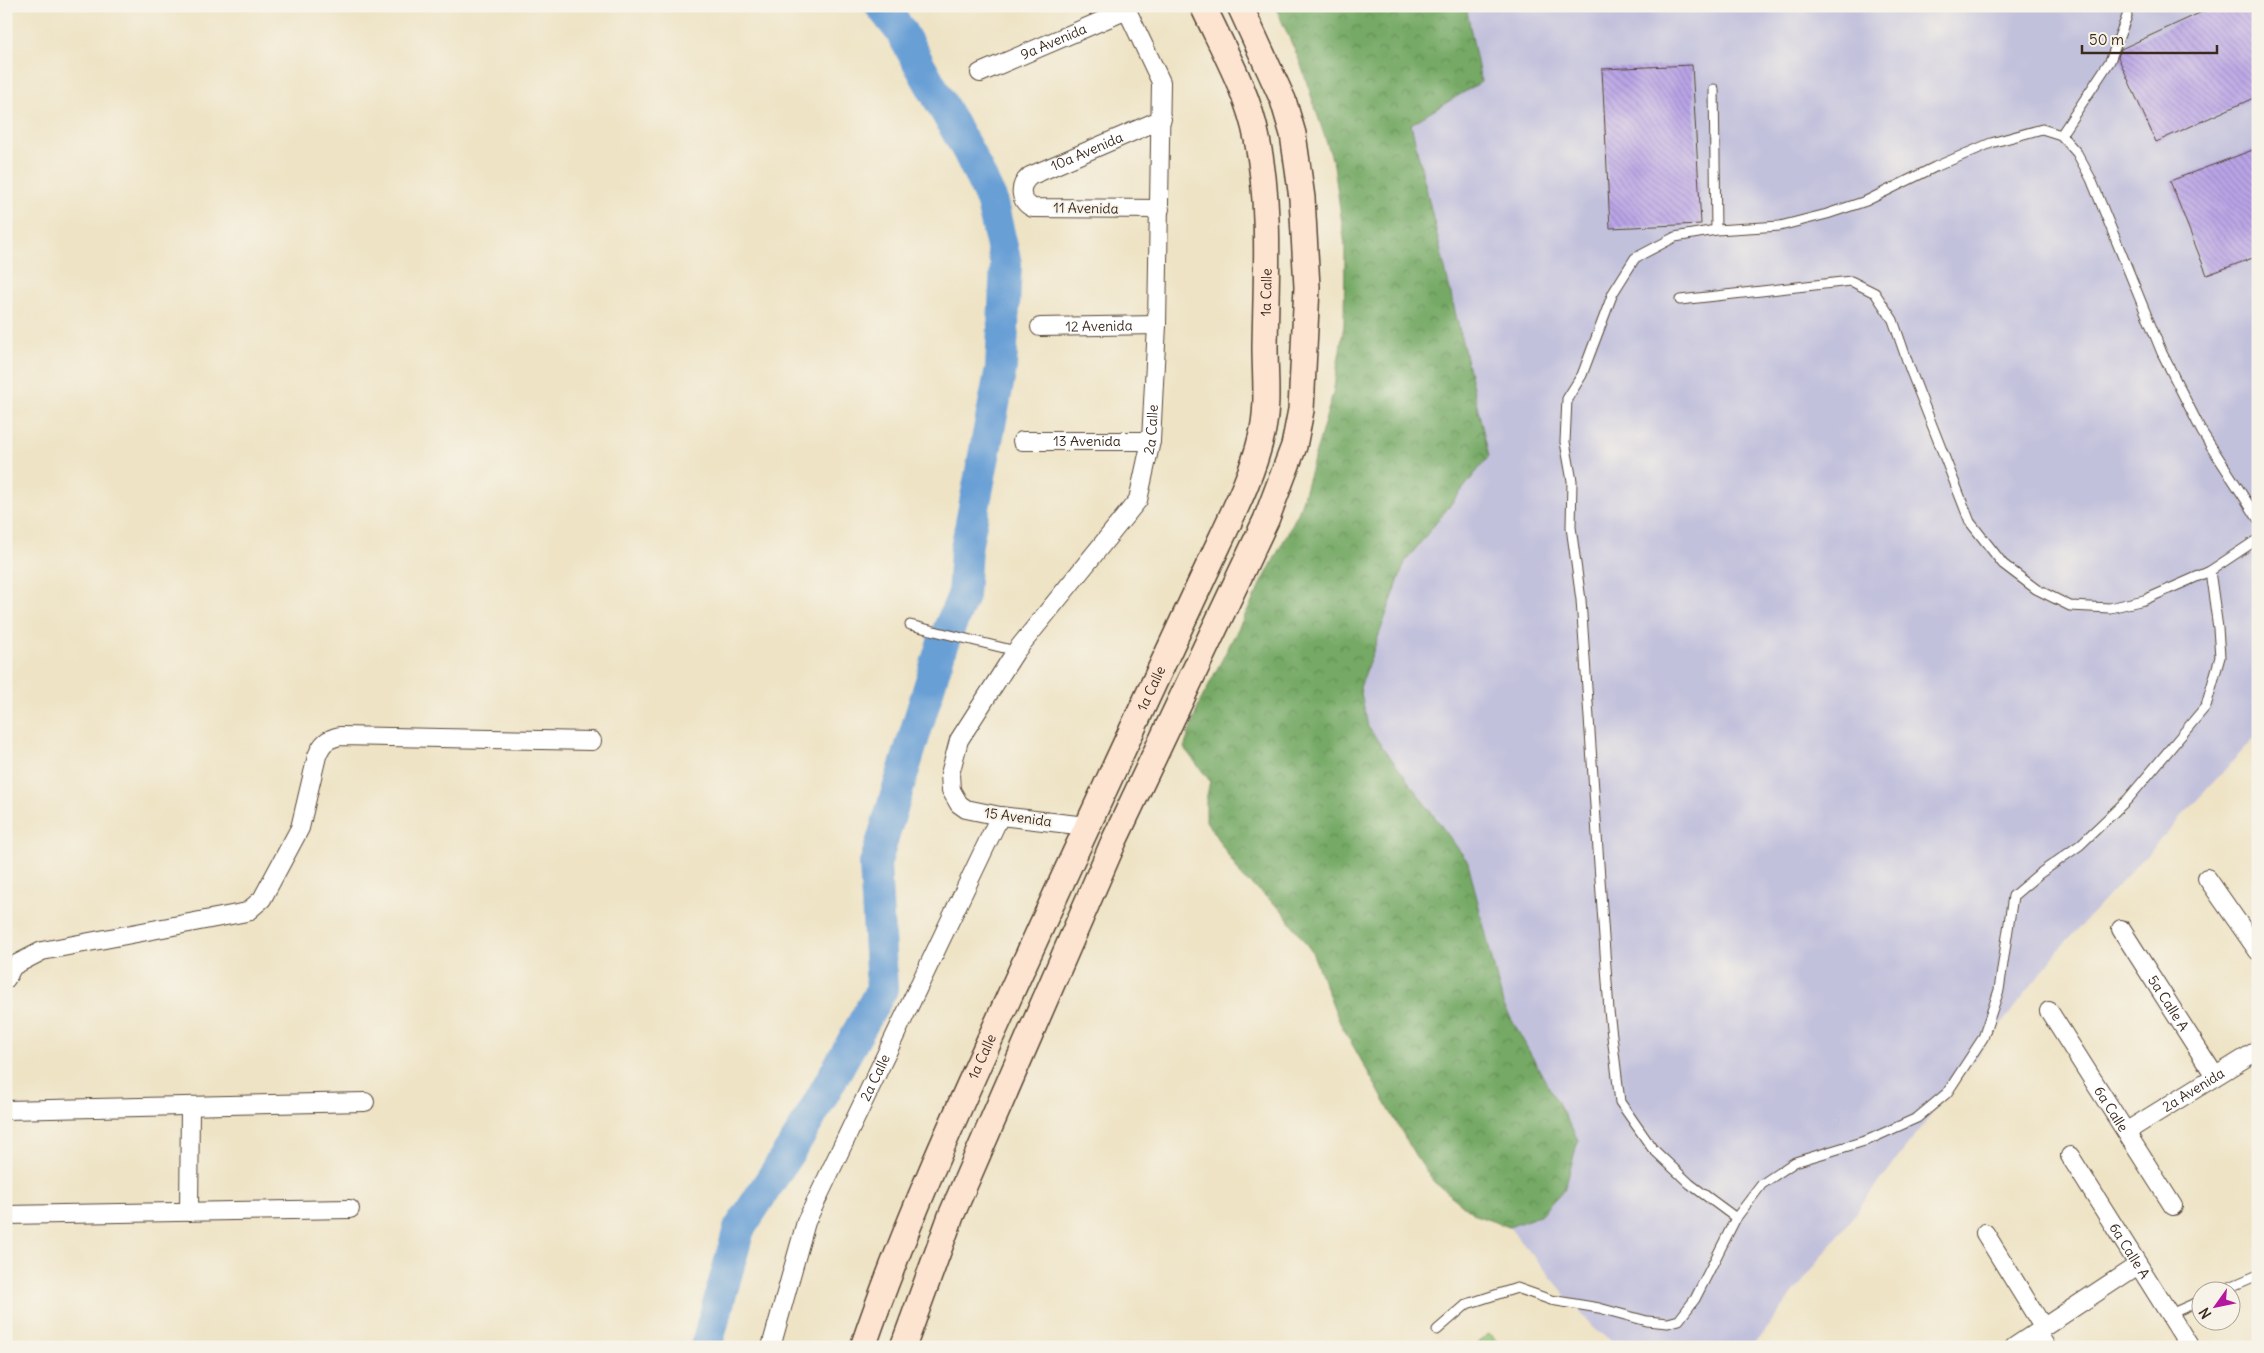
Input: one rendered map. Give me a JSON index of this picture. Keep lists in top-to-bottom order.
{
  "streets": {
    "main road": ["1a Calle"],
    "street": [
      "9a Avenida",
      "10a Avenida",
      "11 Avenida",
      "12 Avenida",
      "2a Calle",
      "13 Avenida",
      "15 Avenida",
      "5a Calle A",
      "2a Avenida",
      "6a Calle",
      "6a Calle A"
    ]
  },
  "crossings": [
    ["9a Avenida", "2a Calle"],
    ["10a Avenida", "11 Avenida"],
    ["10a Avenida", "2a Calle"],
    ["11 Avenida", "2a Calle"],
    ["1a Calle", "15 Avenida"],
    ["12 Avenida", "2a Calle"],
    ["2a Calle", "13 Avenida"],
    ["2a Calle", "15 Avenida"],
    ["5a Calle A", "2a Avenida"],
    ["2a Avenida", "6a Calle"]
  ],
  "scale_bar": "50 m",
  "north": "bottom left"
}
